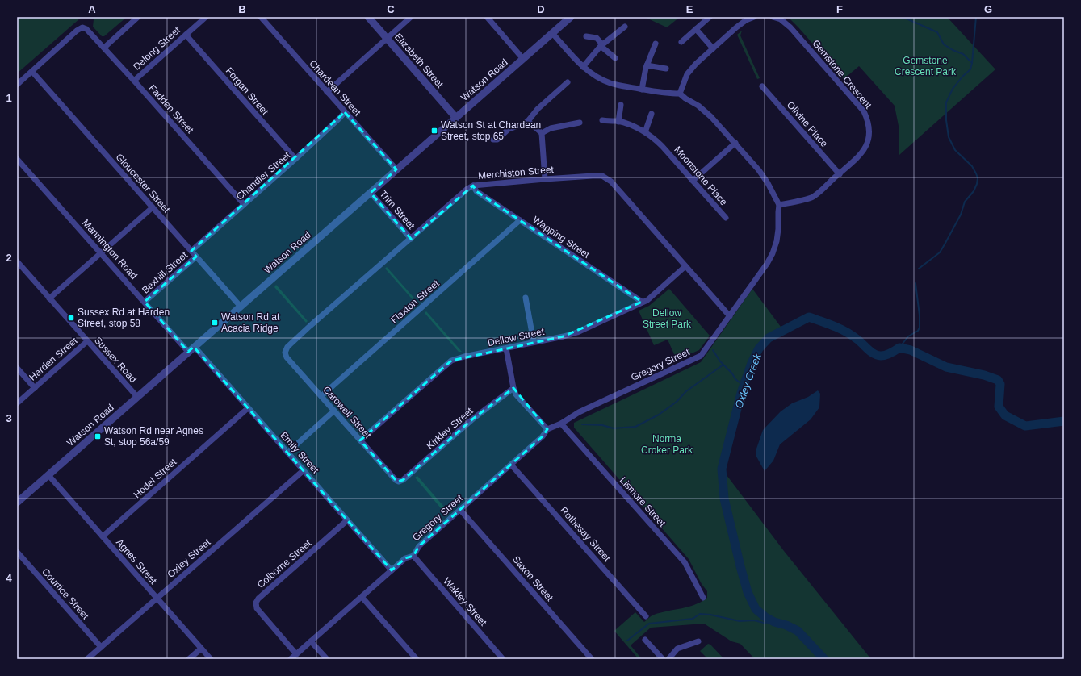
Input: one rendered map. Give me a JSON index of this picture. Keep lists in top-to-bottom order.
{
  "streets": {
    "street": [
      "Delong Street",
      "Elizabeth Street",
      "Gemstone Crescent",
      "Watson Road",
      "Chardean Street",
      "Forgan Street",
      "Fadden Street",
      "Olivine Place",
      "Merchiston Street",
      "Chandler Street",
      "Moonstone Place",
      "Gloucester Street",
      "Trim Street",
      "Wapping Street",
      "Mannington Road",
      "Bexhill Street",
      "Flaxton Street",
      "Dellow Street",
      "Harden Street",
      "Sussex Road",
      "Gregory Street",
      "Carowell Street",
      "Kirkley Street",
      "Emily Street",
      "Hodel Street",
      "Lismore Street",
      "Rothesay Street",
      "Oxley Street",
      "Agnes Street",
      "Colborne Street",
      "Saxon Street",
      "Courtice Street",
      "Wakley Street"
    ]
  },
  "crossings": [
    ["Delong Street", "Forgan Street"],
    ["Delong Street", "Fadden Street"],
    ["Elizabeth Street", "Watson Road"],
    ["Gemstone Crescent", "Olivine Place"],
    ["Gemstone Crescent", "Gregory Street"],
    ["Watson Road", "Chardean Street"],
    ["Watson Road", "Gloucester Street"],
    ["Watson Road", "Trim Street"],
    ["Watson Road", "Mannington Road"],
    ["Watson Road", "Sussex Road"],
    ["Watson Road", "Emily Street"],
    ["Watson Road", "Agnes Street"],
    ["Chardean Street", "Chandler Street"],
    ["Forgan Street", "Chandler Street"],
    ["Fadden Street", "Chandler Street"],
    ["Fadden Street", "Gloucester Street"],
    ["Merchiston Street", "Trim Street"],
    ["Merchiston Street", "Wapping Street"],
    ["Merchiston Street", "Dellow Street"],
    ["Merchiston Street", "Gregory Street"],
    ["Merchiston Street", "Carowell Street"],
    ["Chandler Street", "Gloucester Street"],
    ["Gloucester Street", "Bexhill Street"],
    ["Wapping Street", "Flaxton Street"],
    ["Wapping Street", "Dellow Street"],
    ["Mannington Road", "Bexhill Street"],
    ["Mannington Road", "Emily Street"],
    ["Flaxton Street", "Carowell Street"],
    ["Dellow Street", "Carowell Street"],
    ["Harden Street", "Sussex Road"],
    ["Gregory Street", "Emily Street"],
    ["Gregory Street", "Lismore Street"],
    ["Gregory Street", "Rothesay Street"],
    ["Gregory Street", "Colborne Street"],
    ["Gregory Street", "Saxon Street"],
    ["Gregory Street", "Wakley Street"],
    ["Carowell Street", "Kirkley Street"],
    ["Emily Street", "Hodel Street"],
    ["Emily Street", "Oxley Street"],
    ["Emily Street", "Colborne Street"],
    ["Hodel Street", "Agnes Street"],
    ["Oxley Street", "Agnes Street"],
    ["Oxley Street", "Courtice Street"]
  ],
  "water": ["Oxley Creek"],
  "parks": ["Gemstone Crescent Park", "Dellow Street Park", "Norma Croker Park"],
  "places": {
    "transit": [
      "Watson St at Chardean Street, stop 65",
      "Sussex Rd at Harden Street, stop 58",
      "Watson Rd at Acacia Ridge",
      "Watson Rd near Agnes St, stop 56a/59"
    ]
  },
  "grid": {
    "columns": [
      "A",
      "B",
      "C",
      "D",
      "E",
      "F",
      "G"
    ],
    "rows": [
      "1",
      "2",
      "3",
      "4"
    ]
  }
}
